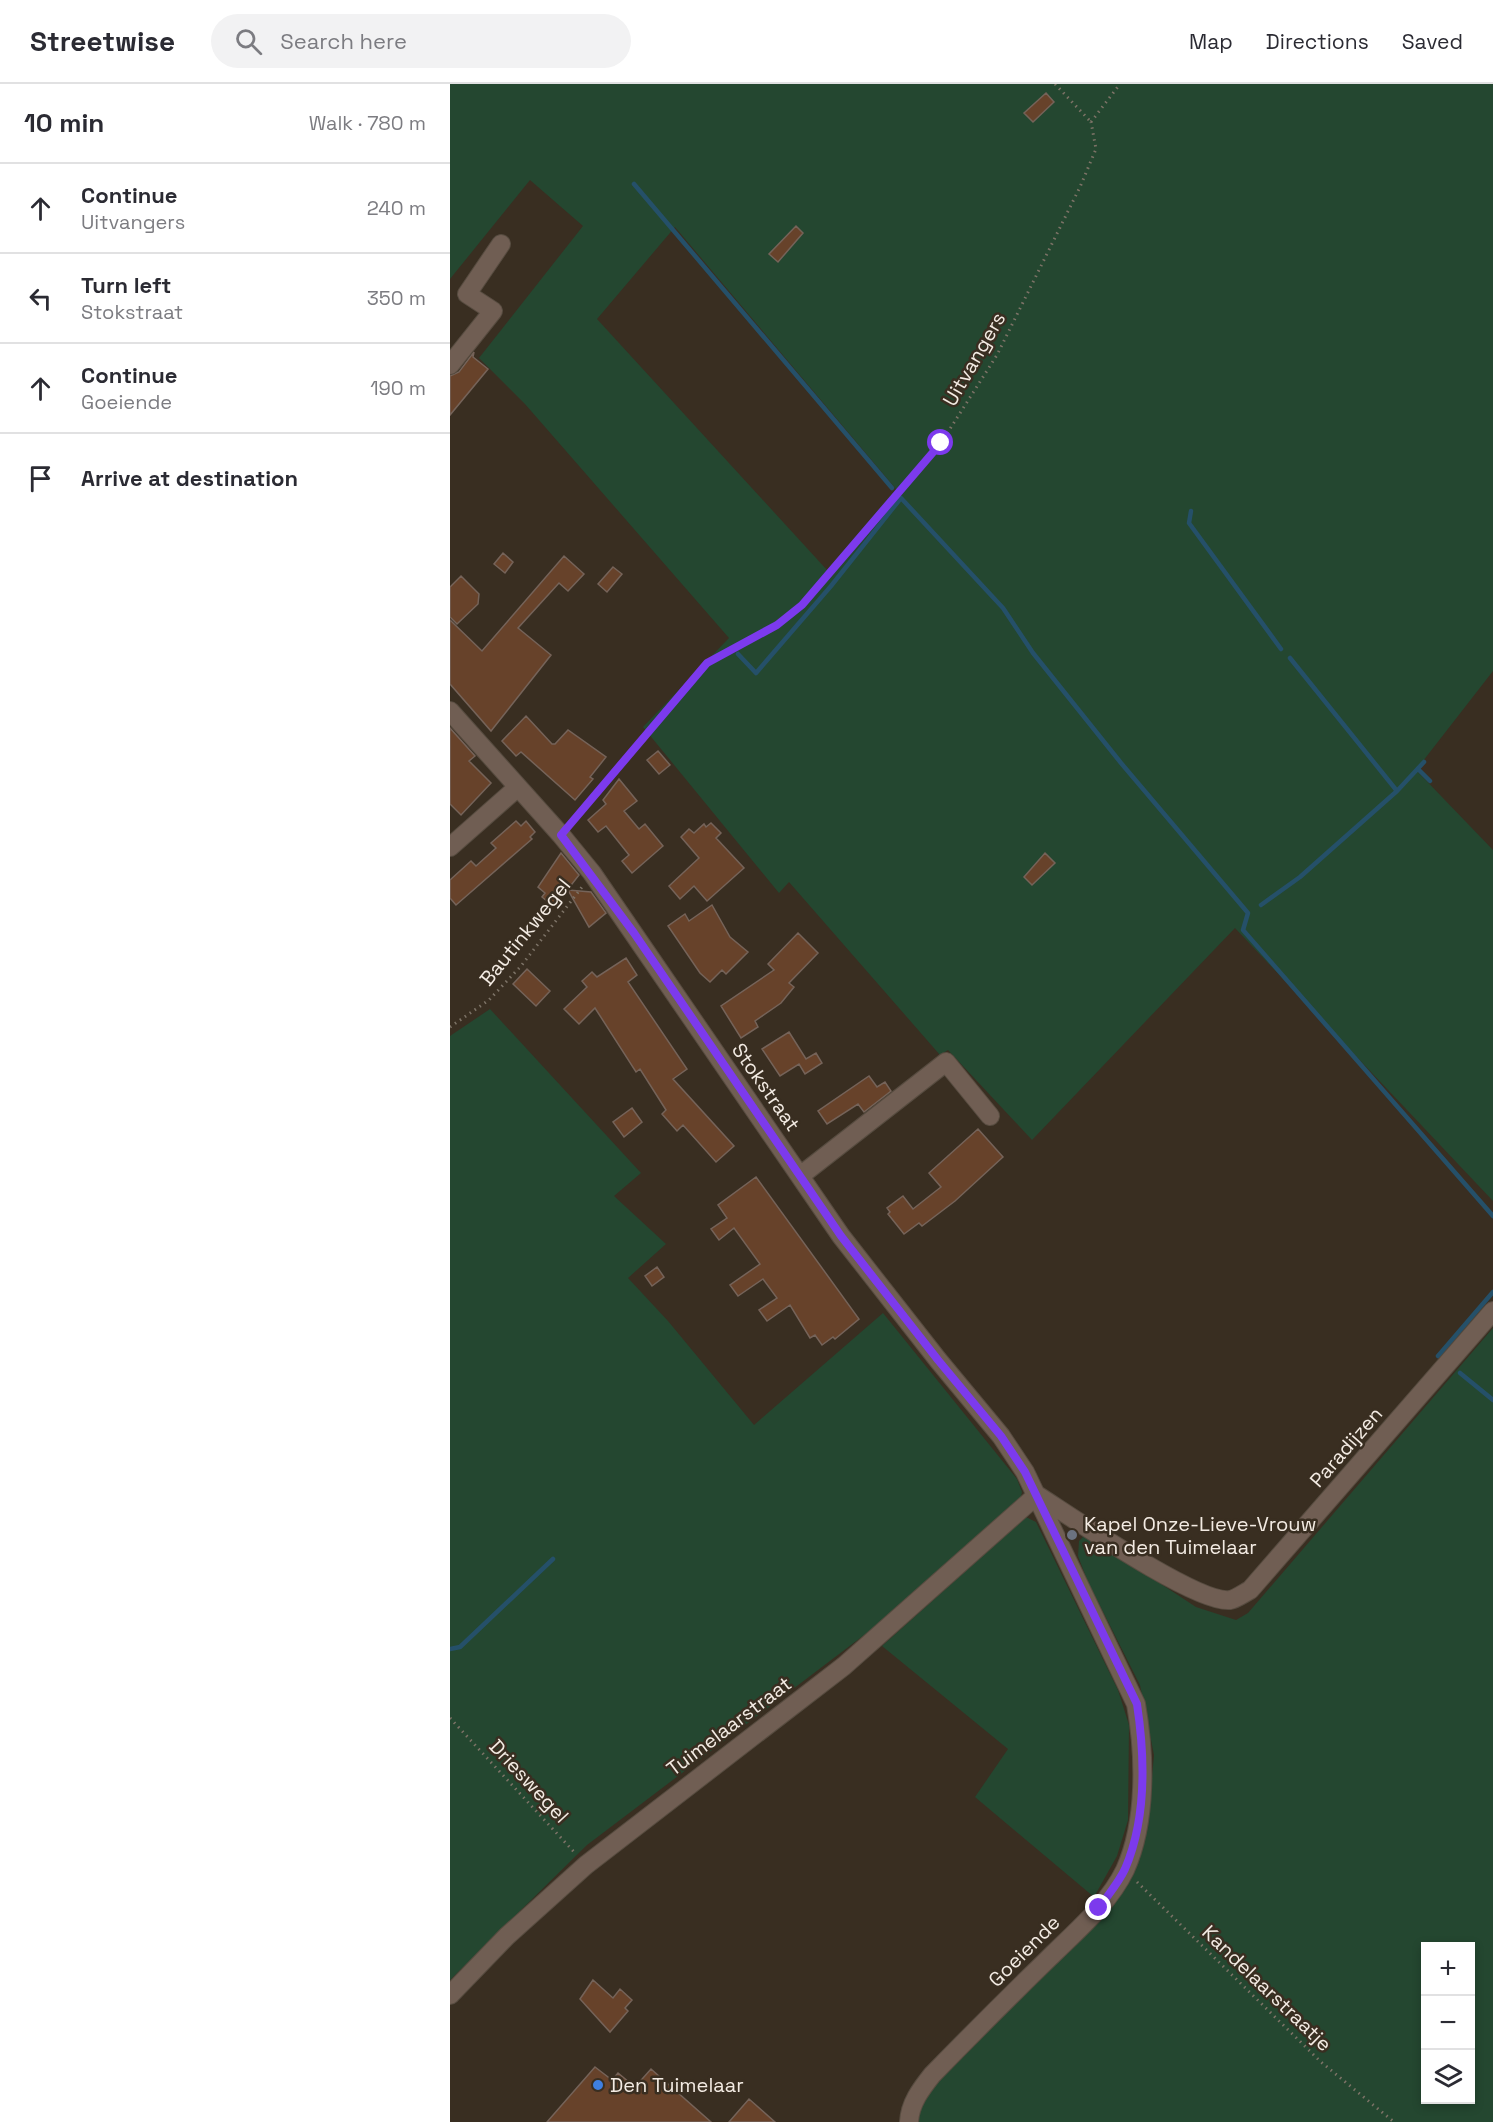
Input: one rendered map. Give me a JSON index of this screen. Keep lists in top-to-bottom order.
{
  "streets": {
    "street": [
      "Stokstraat",
      "Paradijzen",
      "Tuimelaarstraat",
      "Goeiende"
    ],
    "path": [
      "Uitvangers",
      "Bautinkwegel",
      "Drieswegel",
      "Kandelaarstraatje"
    ]
  },
  "crossings": [
    ["Uitvangers", "Stokstraat"],
    ["Bautinkwegel", "Stokstraat"],
    ["Stokstraat", "Paradijzen"],
    ["Stokstraat", "Tuimelaarstraat"],
    ["Stokstraat", "Goeiende"],
    ["Paradijzen", "Tuimelaarstraat"],
    ["Paradijzen", "Goeiende"],
    ["Tuimelaarstraat", "Drieswegel"],
    ["Tuimelaarstraat", "Goeiende"],
    ["Goeiende", "Kandelaarstraatje"]
  ],
  "places": ["Kapel Onze-Lieve-Vrouw van den Tuimelaar", "Den Tuimelaar"],
  "page": {
    "header": "Streetwise",
    "search": "Search here",
    "nav": ["Map", "Directions", "Saved"],
    "heading": ["10 min", "Walk · 780 m"],
    "list": [
      ["Continue", "Uitvangers", "240 m"],
      ["Turn left", "Stokstraat", "350 m"],
      ["Continue", "Goeiende", "190 m"],
      "Arrive at destination"
    ],
    "map_buttons": ["+", "−"]
  }
}
